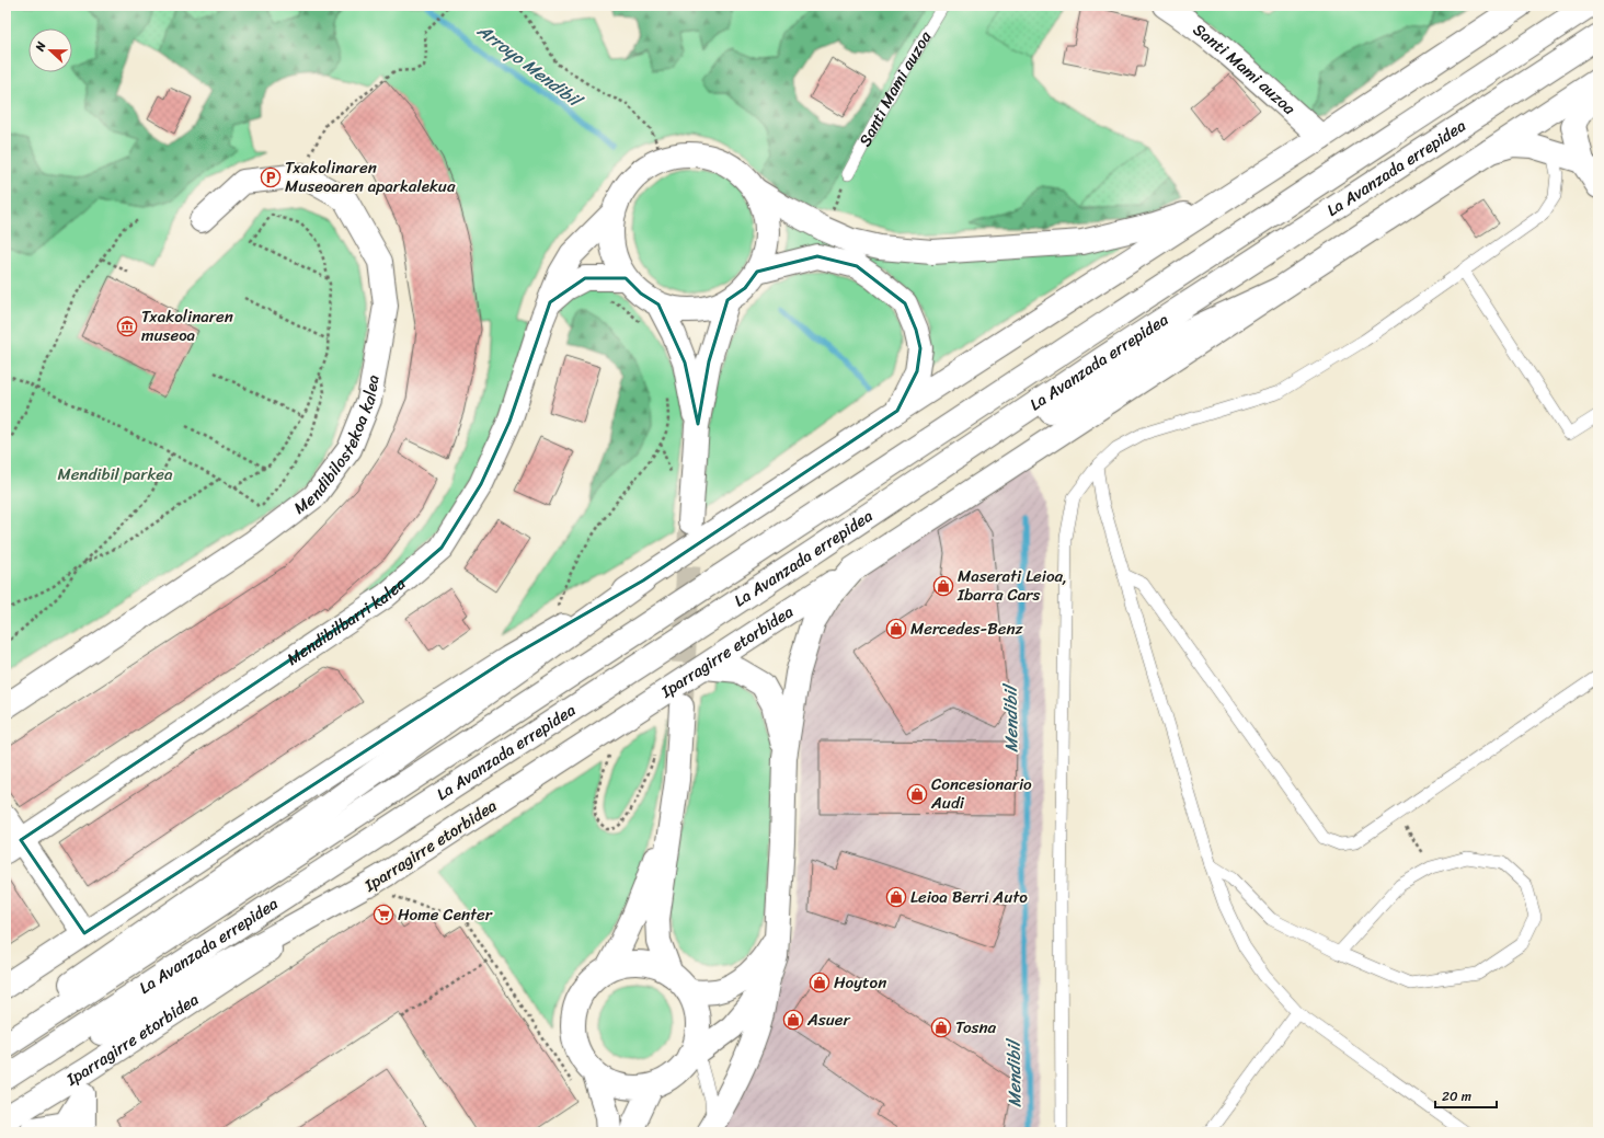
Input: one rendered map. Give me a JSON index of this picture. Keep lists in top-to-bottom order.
{
  "streets": {
    "main road": [
      "Santi Mami auzoa",
      "La Avanzada errepidea",
      "Mendibilostekoa kalea",
      "Mendibilbarri kalea",
      "Iparragirre etorbidea"
    ]
  },
  "water": ["Arroyo Mendibil", "Mendibil"],
  "parks": ["Mendibil parkea"],
  "places": {
    "parking": ["Txakolinaren Museoaren aparkalekua"],
    "museum": ["Txakolinaren museoa"],
    "shop": [
      "Maserati Leioa, Ibarra Cars",
      "Mercedes-Benz",
      "Concesionario Audi",
      "Leioa Berri Auto",
      "Hoyton",
      "Asuer",
      "Tosna"
    ],
    "supermarket": ["Home Center"]
  },
  "scale_bar": "20 m",
  "north": "left"
}
